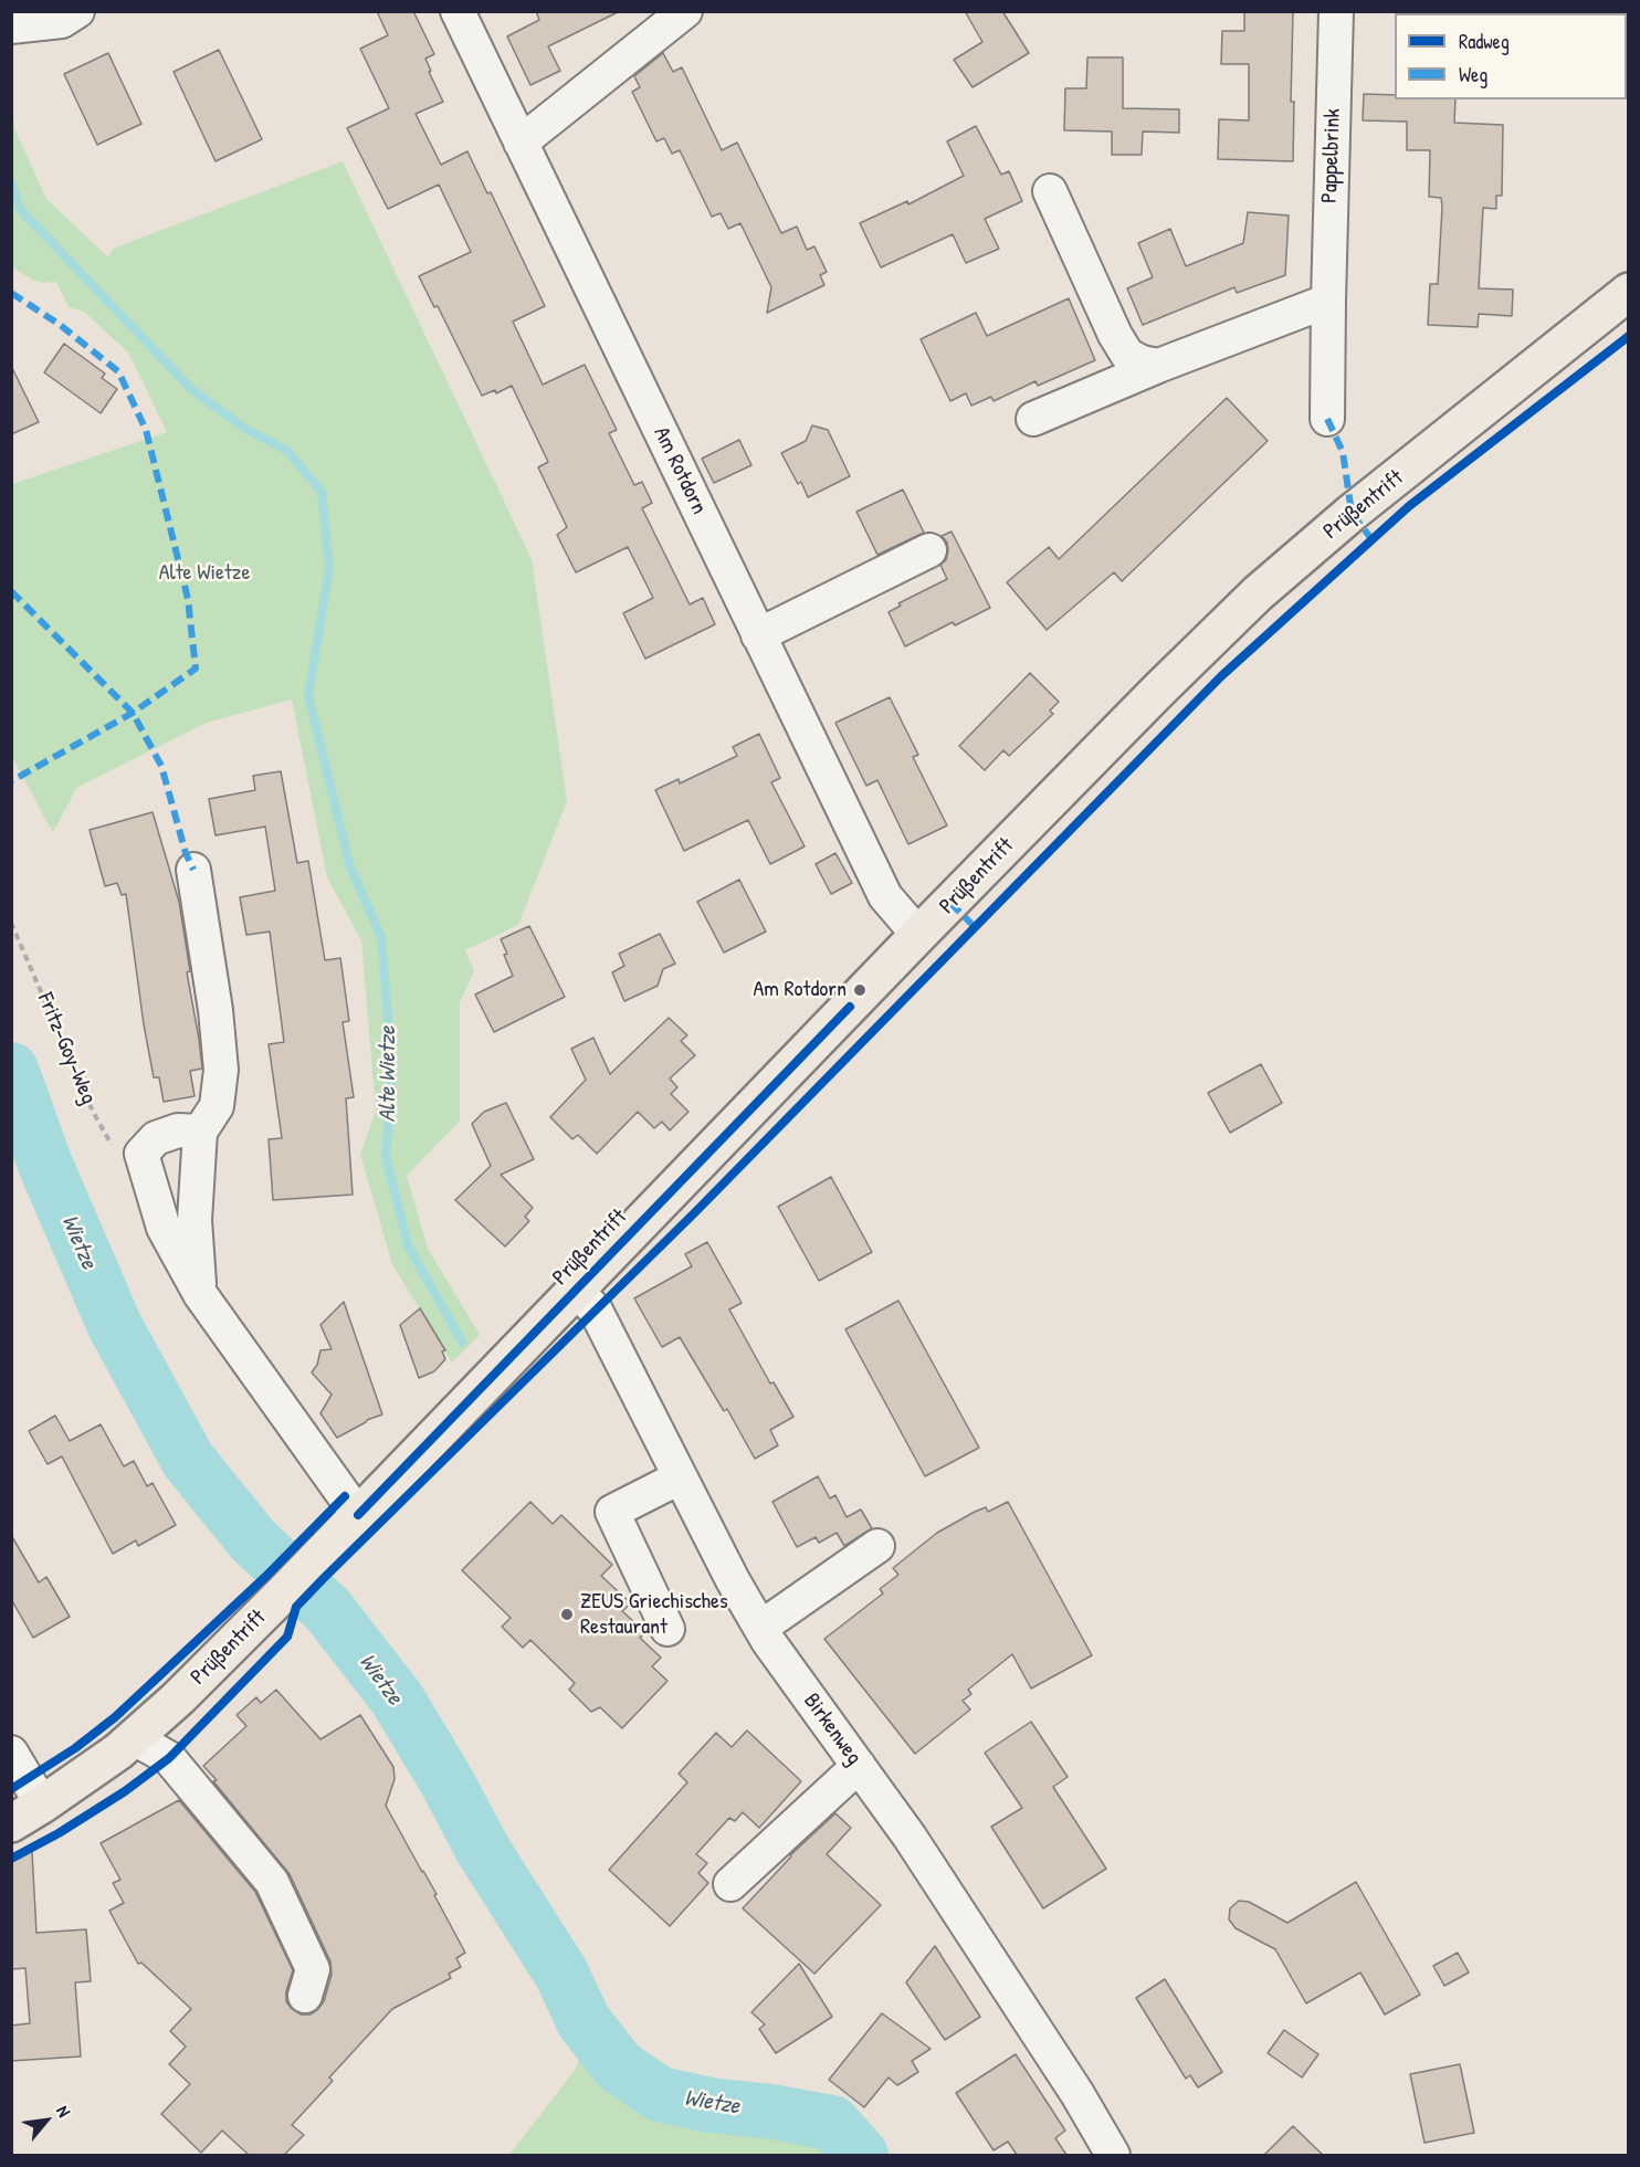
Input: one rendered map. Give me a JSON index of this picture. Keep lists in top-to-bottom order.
{
  "streets": {
    "main road": ["Prüßentrift"],
    "street": ["Pappelbrink", "Am Rotdorn", "Birkenweg"],
    "path": ["Fritz-Goy-Weg"]
  },
  "crossings": [
    ["Am Rotdorn", "Prüßentrift"],
    ["Prüßentrift", "Birkenweg"]
  ],
  "water": ["Alte Wietze", "Wietze"],
  "parks": ["Alte Wietze"],
  "places": ["Am Rotdorn", "ZEUS Griechisches Restaurant"],
  "legend": ["Radweg", "Weg"],
  "north": "top right"
}
